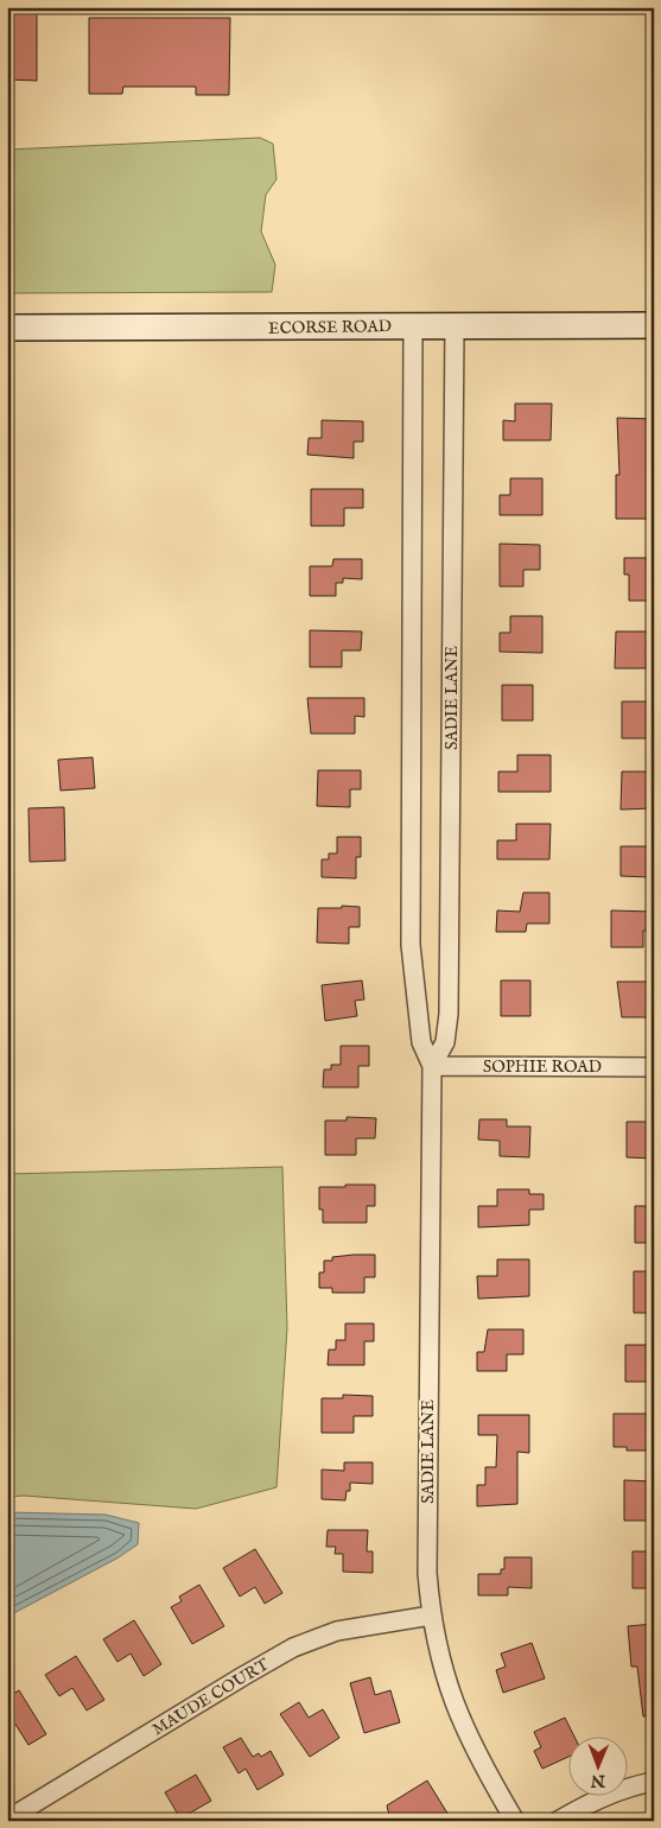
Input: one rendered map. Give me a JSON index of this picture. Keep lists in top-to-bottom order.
{
  "streets": {
    "main road": ["ECORSE ROAD"],
    "street": ["SADIE LANE", "SOPHIE ROAD", "MAUDE COURT"]
  },
  "crossings": [
    ["ECORSE ROAD", "SADIE LANE"],
    ["SADIE LANE", "SOPHIE ROAD"],
    ["SADIE LANE", "MAUDE COURT"]
  ],
  "north": "bottom"
}
